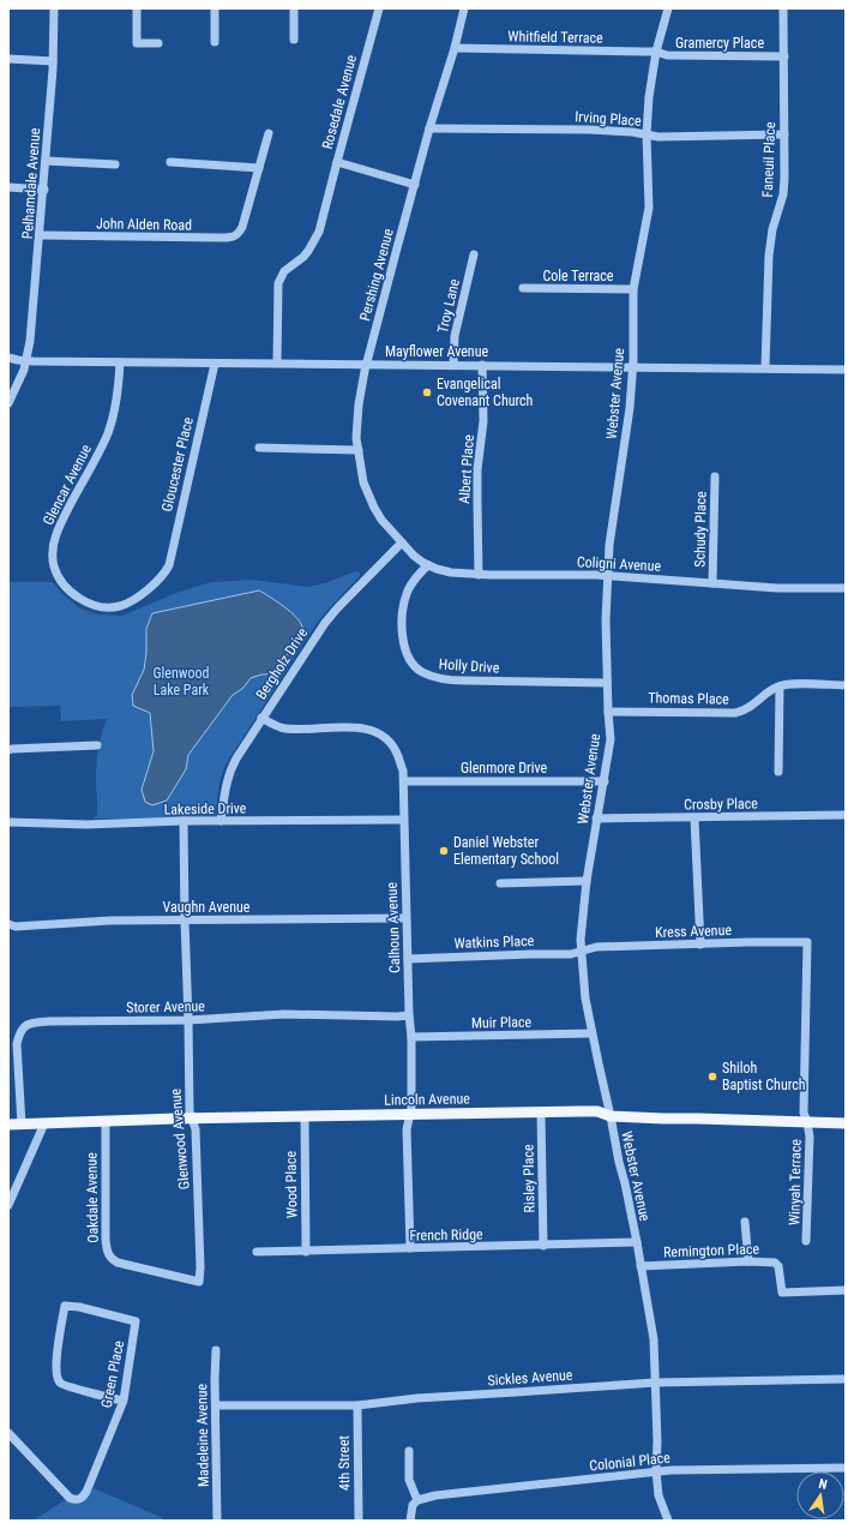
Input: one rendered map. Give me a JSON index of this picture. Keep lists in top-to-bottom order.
{
  "streets": {
    "main road": ["Lincoln Avenue"],
    "street": [
      "Whitfield Terrace",
      "Gramercy Place",
      "Rosedale Avenue",
      "Irving Place",
      "Faneuil Place",
      "Pelhamdale Avenue",
      "John Alden Road",
      "Pershing Avenue",
      "Cole Terrace",
      "Troy Lane",
      "Mayflower Avenue",
      "Webster Avenue",
      "Gloucester Place",
      "Albert Place",
      "Glencar Avenue",
      "Schudy Place",
      "Coligni Avenue",
      "Bergholz Drive",
      "Holly Drive",
      "Thomas Place",
      "Glenmore Drive",
      "Crosby Place",
      "Lakeside Drive",
      "Vaughn Avenue",
      "Calhoun Avenue",
      "Kress Avenue",
      "Watkins Place",
      "Storer Avenue",
      "Muir Place",
      "Glenwood Avenue",
      "Risley Place",
      "Winyah Terrace",
      "Wood Place",
      "Oakdale Avenue",
      "French Ridge",
      "Remington Place",
      "Green Place",
      "Sickles Avenue",
      "Madeleine Avenue",
      "Colonial Place",
      "4th Street"
    ]
  },
  "crossings": [
    ["Whitfield Terrace", "Gramercy Place"],
    ["Whitfield Terrace", "Pershing Avenue"],
    ["Whitfield Terrace", "Webster Avenue"],
    ["Gramercy Place", "Faneuil Place"],
    ["Gramercy Place", "Webster Avenue"],
    ["Rosedale Avenue", "Mayflower Avenue"],
    ["Irving Place", "Faneuil Place"],
    ["Irving Place", "Pershing Avenue"],
    ["Irving Place", "Webster Avenue"],
    ["Faneuil Place", "Mayflower Avenue"],
    ["Pelhamdale Avenue", "John Alden Road"],
    ["Pelhamdale Avenue", "Mayflower Avenue"],
    ["Pershing Avenue", "Mayflower Avenue"],
    ["Pershing Avenue", "Coligni Avenue"],
    ["Pershing Avenue", "Bergholz Drive"],
    ["Cole Terrace", "Webster Avenue"],
    ["Troy Lane", "Mayflower Avenue"],
    ["Mayflower Avenue", "Webster Avenue"],
    ["Mayflower Avenue", "Gloucester Place"],
    ["Mayflower Avenue", "Albert Place"],
    ["Mayflower Avenue", "Glencar Avenue"],
    ["Webster Avenue", "Coligni Avenue"],
    ["Webster Avenue", "Holly Drive"],
    ["Webster Avenue", "Thomas Place"],
    ["Webster Avenue", "Glenmore Drive"],
    ["Webster Avenue", "Crosby Place"],
    ["Webster Avenue", "Kress Avenue"],
    ["Webster Avenue", "Watkins Place"],
    ["Webster Avenue", "Muir Place"],
    ["Webster Avenue", "Lincoln Avenue"],
    ["Webster Avenue", "French Ridge"],
    ["Webster Avenue", "Remington Place"],
    ["Webster Avenue", "Sickles Avenue"],
    ["Webster Avenue", "Colonial Place"],
    ["Gloucester Place", "Glencar Avenue"],
    ["Albert Place", "Coligni Avenue"],
    ["Schudy Place", "Coligni Avenue"],
    ["Coligni Avenue", "Bergholz Drive"],
    ["Coligni Avenue", "Holly Drive"],
    ["Bergholz Drive", "Lakeside Drive"],
    ["Bergholz Drive", "Calhoun Avenue"],
    ["Glenmore Drive", "Calhoun Avenue"],
    ["Lakeside Drive", "Calhoun Avenue"],
    ["Lakeside Drive", "Glenwood Avenue"],
    ["Vaughn Avenue", "Calhoun Avenue"],
    ["Vaughn Avenue", "Glenwood Avenue"],
    ["Calhoun Avenue", "Watkins Place"],
    ["Calhoun Avenue", "Storer Avenue"],
    ["Calhoun Avenue", "Muir Place"],
    ["Calhoun Avenue", "Lincoln Avenue"],
    ["Calhoun Avenue", "French Ridge"],
    ["Kress Avenue", "Watkins Place"],
    ["Kress Avenue", "Winyah Terrace"],
    ["Storer Avenue", "Lincoln Avenue"],
    ["Storer Avenue", "Glenwood Avenue"],
    ["Lincoln Avenue", "Glenwood Avenue"],
    ["Lincoln Avenue", "Risley Place"],
    ["Lincoln Avenue", "Winyah Terrace"],
    ["Lincoln Avenue", "Wood Place"],
    ["Lincoln Avenue", "Oakdale Avenue"],
    ["Glenwood Avenue", "Oakdale Avenue"],
    ["Risley Place", "French Ridge"],
    ["Wood Place", "French Ridge"],
    ["Sickles Avenue", "Madeleine Avenue"],
    ["Sickles Avenue", "4th Street"]
  ],
  "parks": ["Glenwood Lake Park"],
  "places": ["Evangelical Covenant Church", "Daniel Webster Elementary School", "Shiloh Baptist Church"],
  "north": "top"
}
